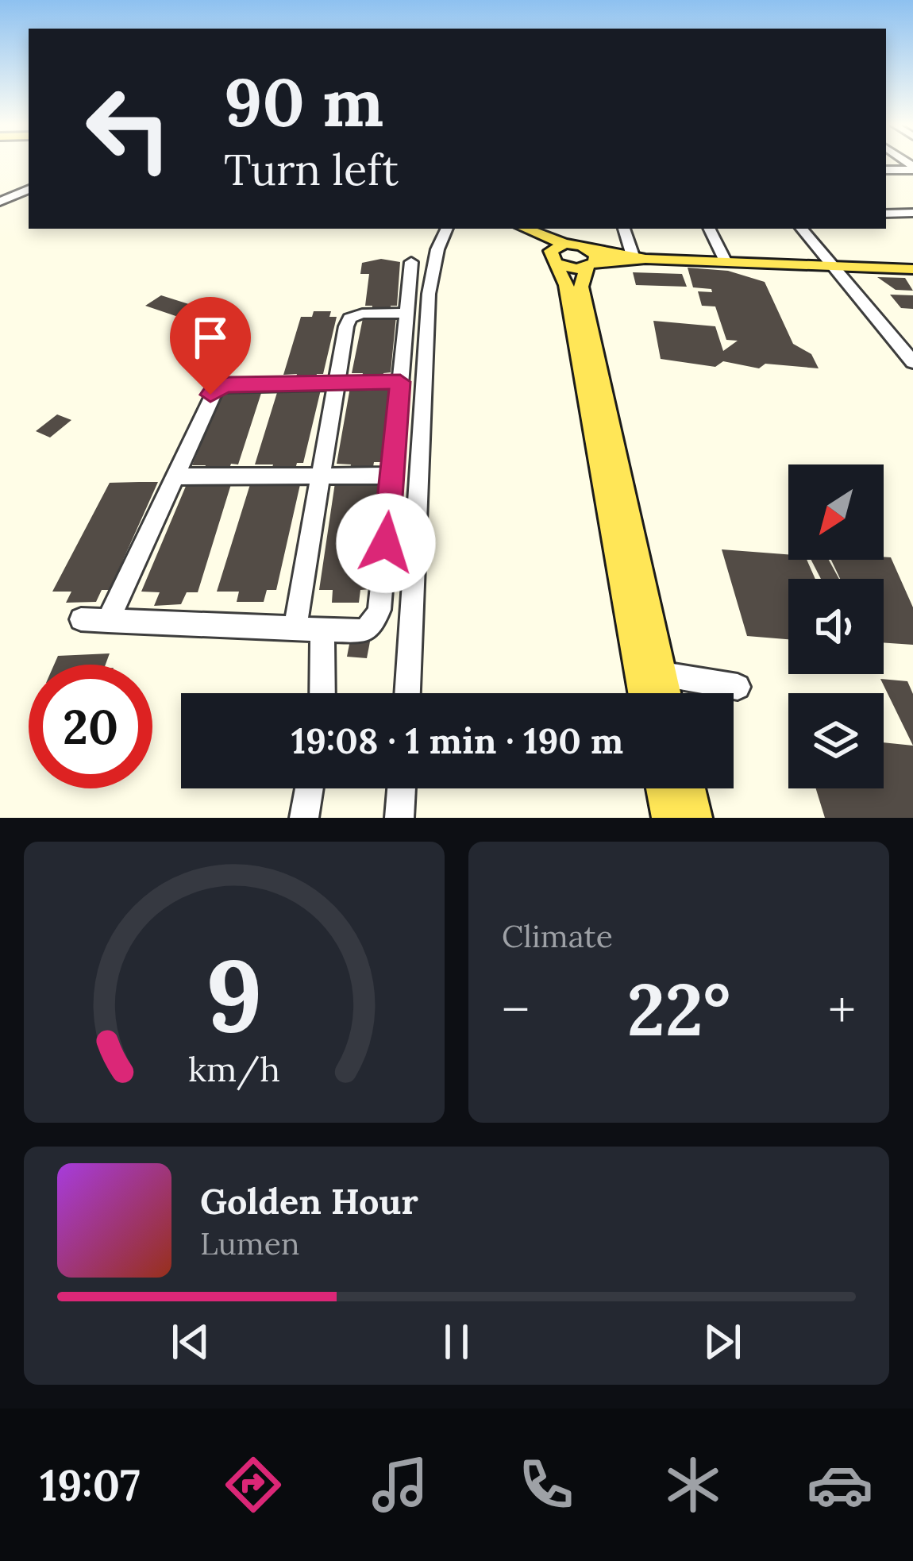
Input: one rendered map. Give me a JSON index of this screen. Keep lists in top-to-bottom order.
{
  "north": "bottom left",
  "page": {
    "turn": ["90 m", "Turn left"],
    "limit": "20",
    "trip": "19:08 · 1 min · 190 m",
    "tile": "Climate",
    "heat": ["−", "22°", "+"],
    "song": ["Golden Hour", "Lumen"],
    "tabs": "19:07",
    "gauge": ["9", "km/h"]
  }
}
